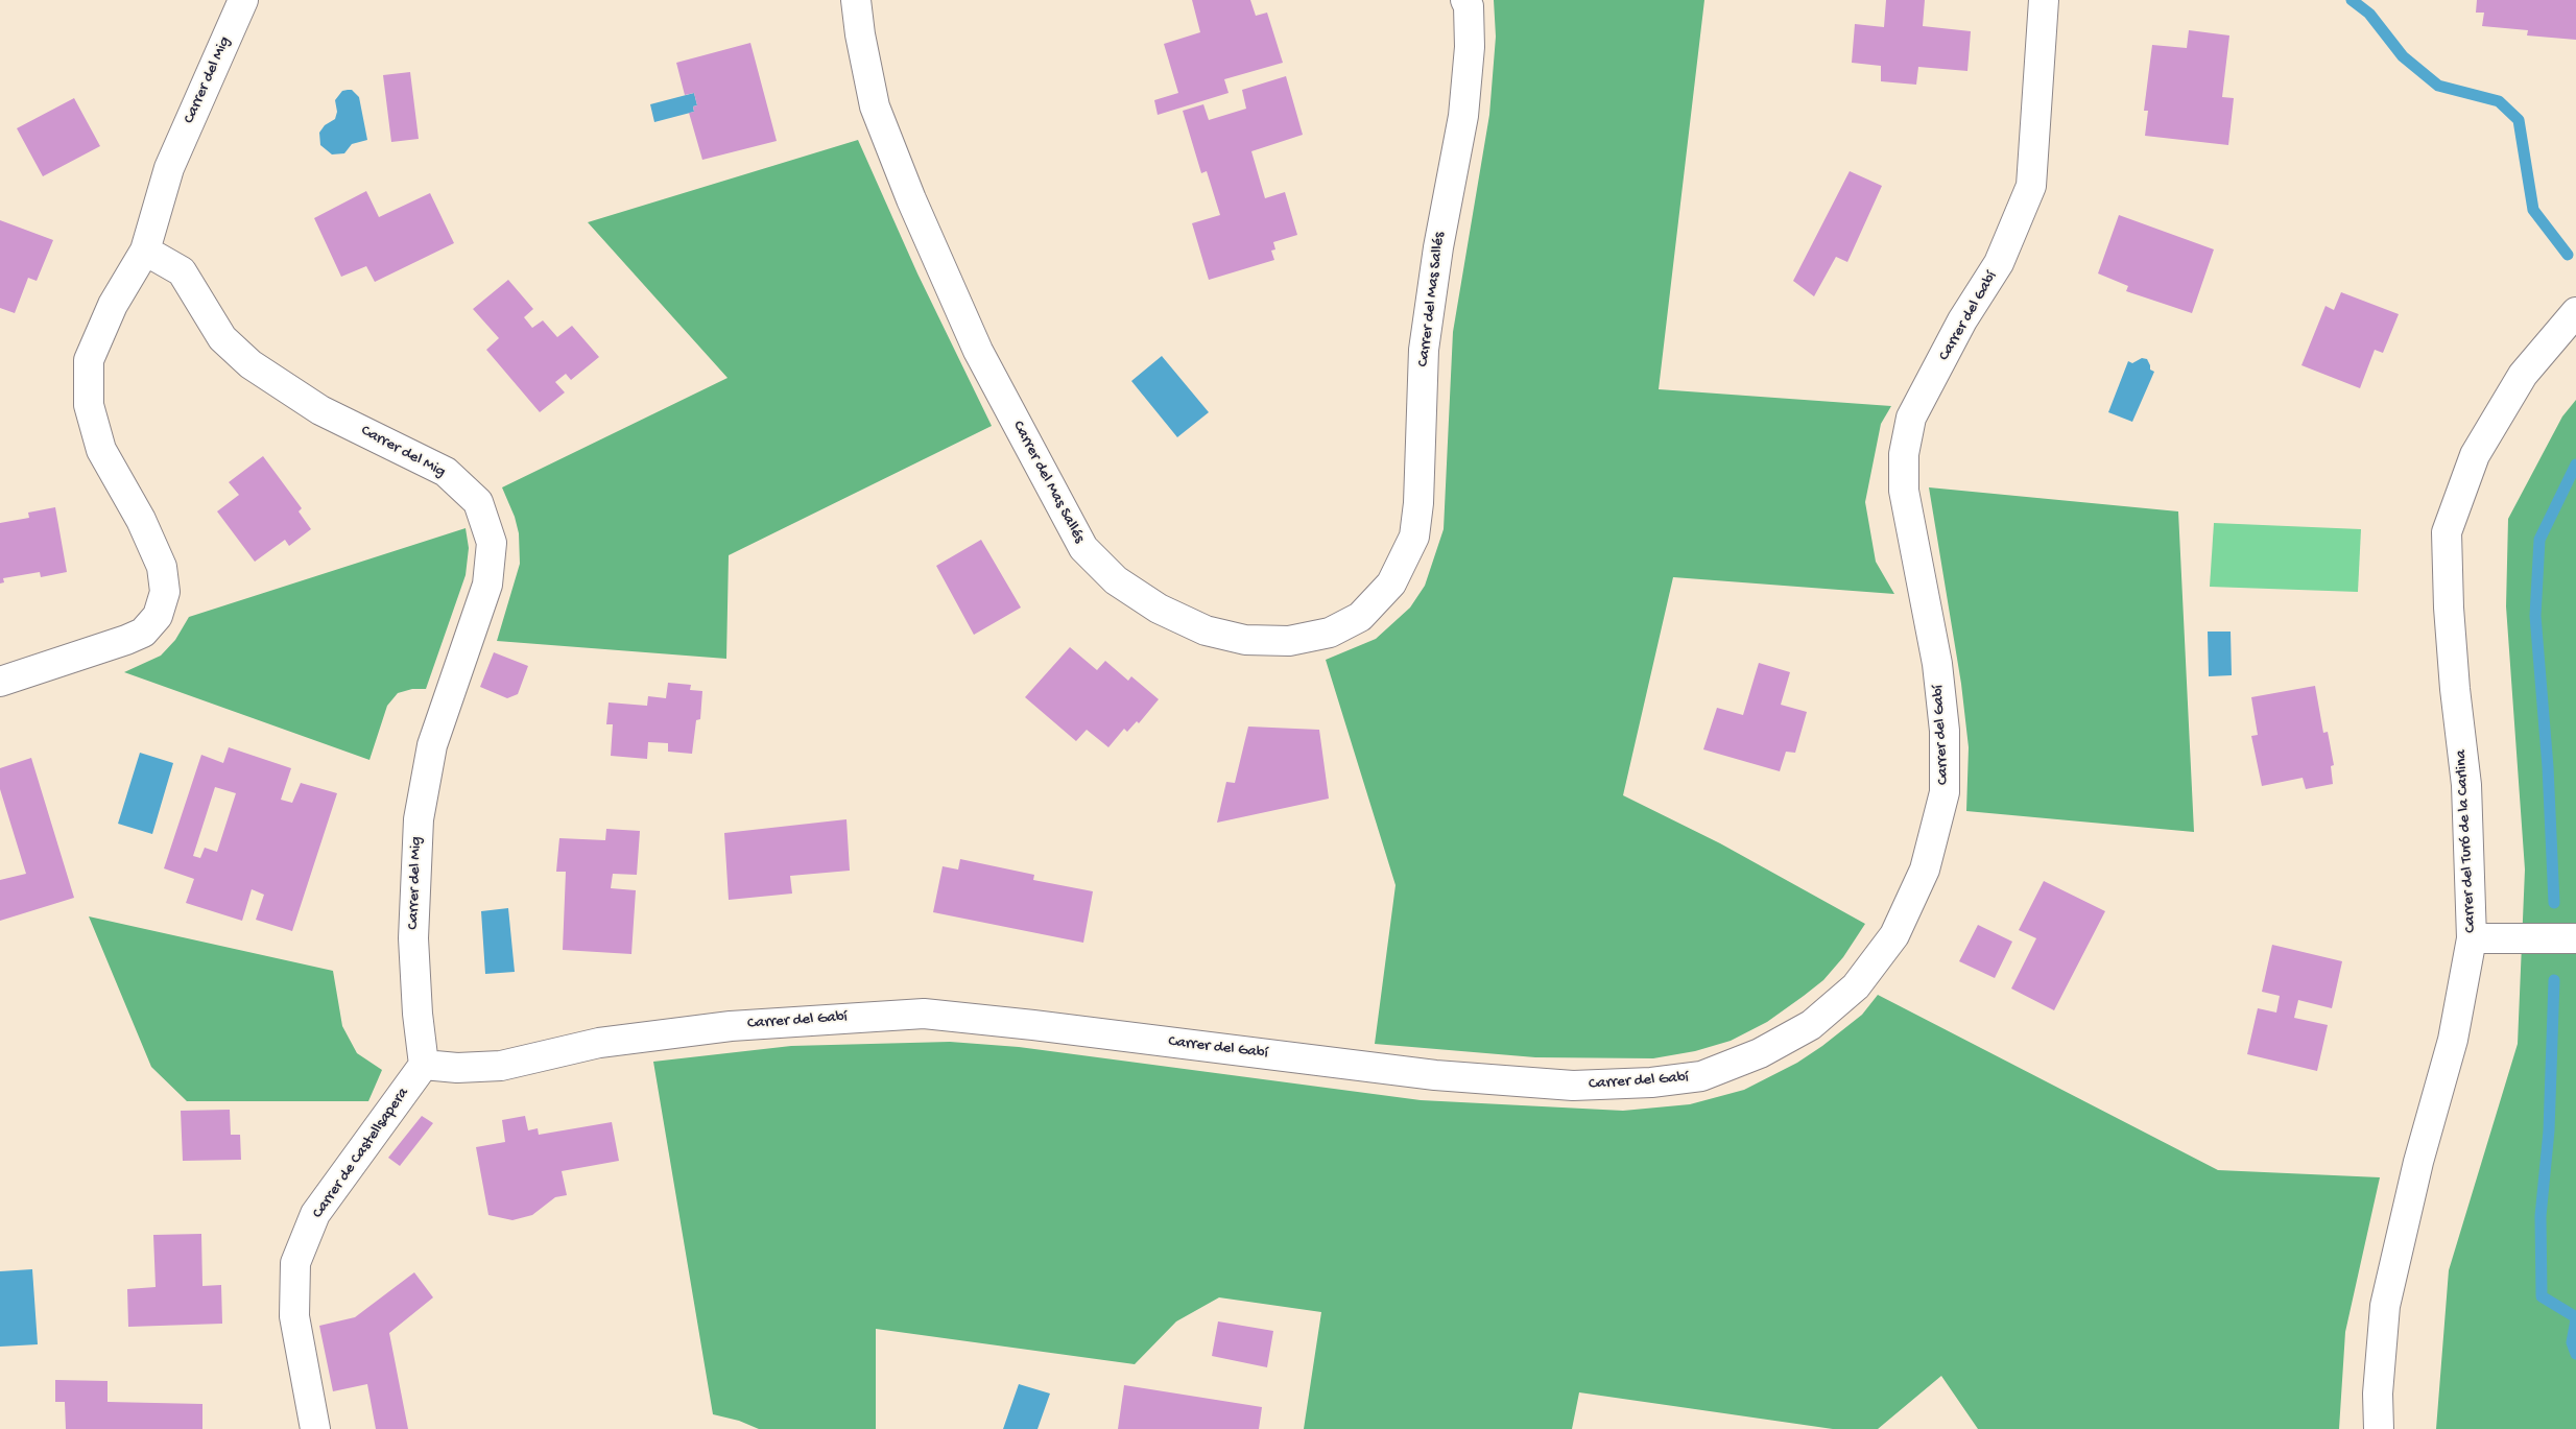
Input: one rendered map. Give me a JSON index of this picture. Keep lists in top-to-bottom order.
{
  "streets": {
    "street": [
      "Carrer del Mig",
      "Carrer del Mas Sallés",
      "Carrer del Gabí",
      "Carrer del Turó de la Carlina",
      "Carrer de Castellsapera"
    ]
  },
  "crossings": [
    ["Carrer del Mig", "Carrer del Gabí"],
    ["Carrer del Mig", "Carrer de Castellsapera"],
    ["Carrer del Gabí", "Carrer de Castellsapera"]
  ]
}
